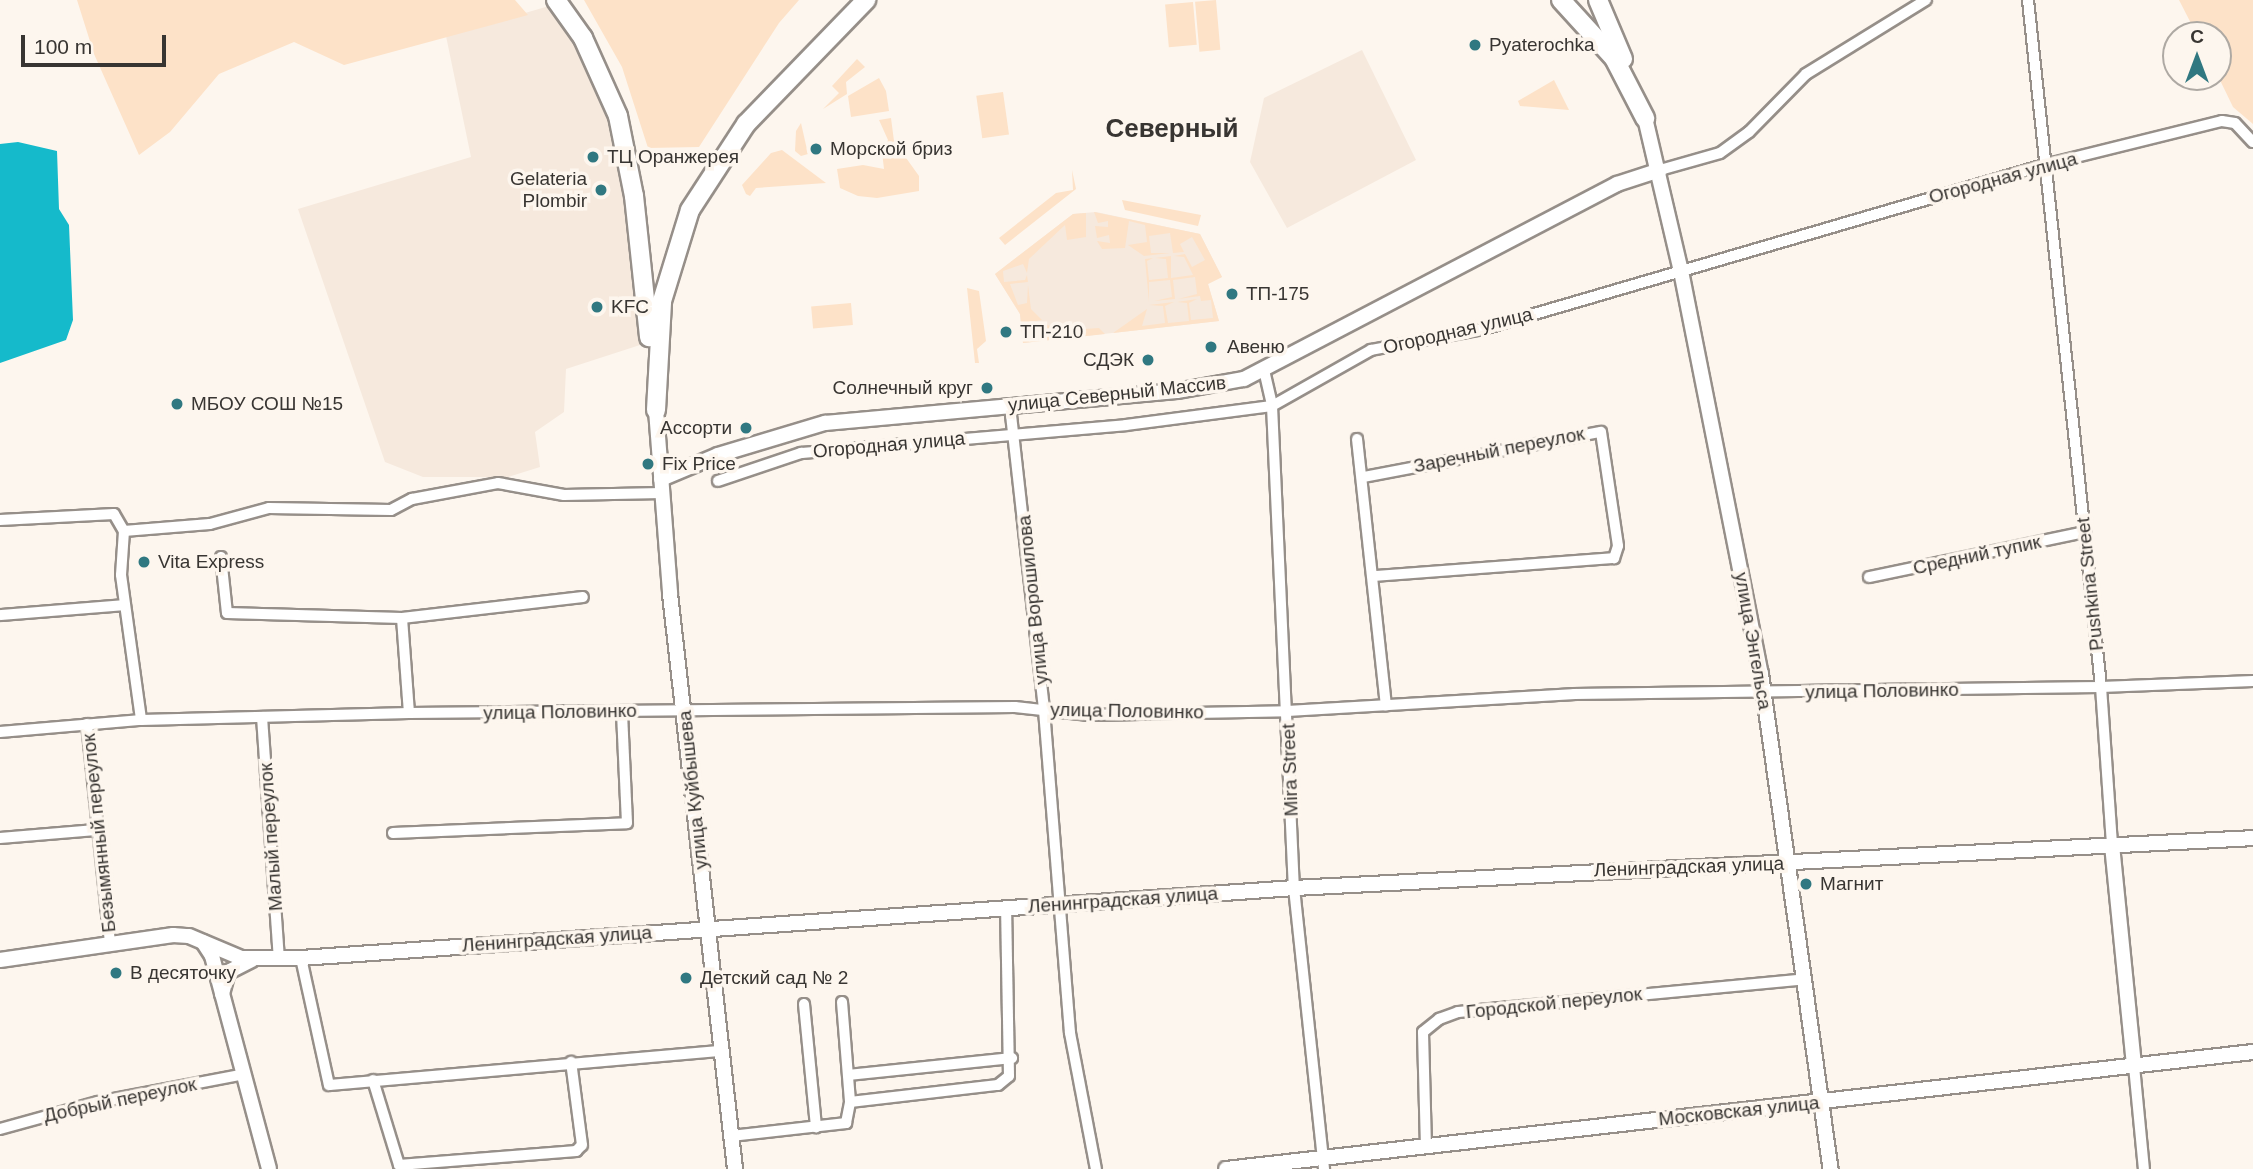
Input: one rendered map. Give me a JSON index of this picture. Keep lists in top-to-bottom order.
{
  "streets": {
    "street": [
      "Огородная улица",
      "улица Северный Массив",
      "Заречный переулок",
      "Средний тупик",
      "Pushkina Street",
      "улица Ворошилова",
      "улица Энгельса",
      "улица Половинко",
      "Mira Street",
      "улица Куйбышева",
      "Безымянный переулок",
      "Малый переулок",
      "Ленинградская улица",
      "Городской переулок",
      "Добрый переулок",
      "Московская улица"
    ]
  },
  "crossings": [
    ["Огородная улица", "Pushkina Street"],
    ["Огородная улица", "улица Ворошилова"],
    ["Огородная улица", "улица Энгельса"],
    ["Огородная улица", "Mira Street"],
    ["улица Северный Массив", "улица Ворошилова"],
    ["улица Северный Массив", "улица Энгельса"],
    ["улица Северный Массив", "Mira Street"],
    ["улица Северный Массив", "улица Куйбышева"],
    ["Средний тупик", "Pushkina Street"],
    ["Pushkina Street", "улица Половинко"],
    ["Pushkina Street", "Ленинградская улица"],
    ["Pushkina Street", "Московская улица"],
    ["улица Ворошилова", "улица Половинко"],
    ["улица Ворошилова", "Ленинградская улица"],
    ["улица Энгельса", "улица Половинко"],
    ["улица Энгельса", "Ленинградская улица"],
    ["улица Энгельса", "Городской переулок"],
    ["улица Энгельса", "Московская улица"],
    ["улица Половинко", "Mira Street"],
    ["улица Половинко", "улица Куйбышева"],
    ["улица Половинко", "Безымянный переулок"],
    ["улица Половинко", "Малый переулок"],
    ["Mira Street", "Ленинградская улица"],
    ["Mira Street", "Московская улица"],
    ["улица Куйбышева", "Ленинградская улица"],
    ["Безымянный переулок", "Ленинградская улица"],
    ["Малый переулок", "Ленинградская улица"],
    ["Городской переулок", "Московская улица"]
  ],
  "districts": ["Северный"],
  "places": [
    "Pyaterochka",
    "Морской бриз",
    "ТЦ Оранжерея",
    "Gelateria Plombir",
    "ТП-175",
    "KFC",
    "ТП-210",
    "Авеню",
    "СДЭК",
    "Солнечный круг",
    "МБОУ СОШ №15",
    "Ассорти",
    "Fix Price",
    "Vita Express",
    "Магнит",
    "В десяточку",
    "Детский сад № 2"
  ],
  "scale_bar": "100 m",
  "north": "top"
}
